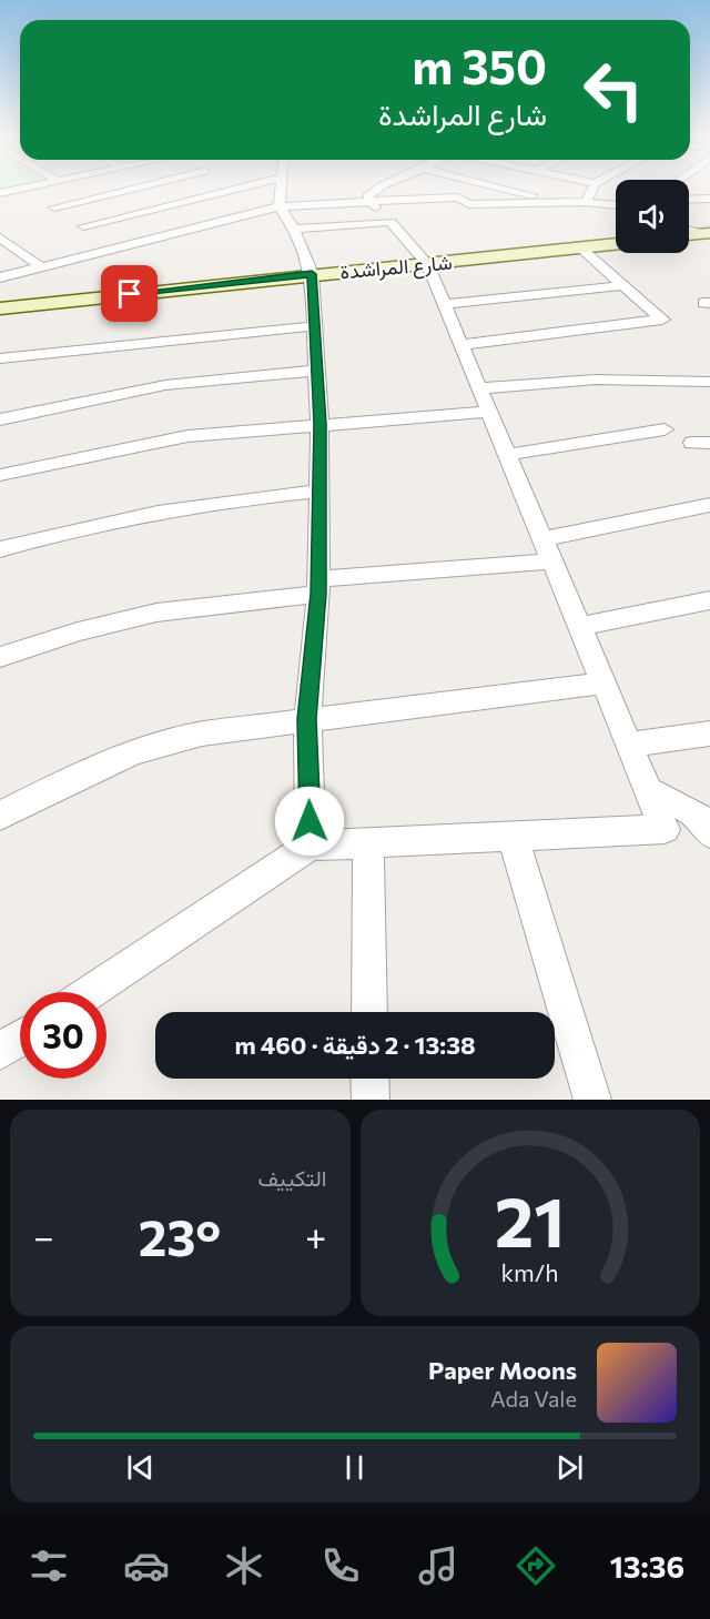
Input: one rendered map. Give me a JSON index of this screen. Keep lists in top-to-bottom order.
{
  "streets": {
    "street": ["شارع المراشدة"]
  },
  "page": {
    "turn": ["350 m", "شارع المراشدة"],
    "limit": "30",
    "trip": "13:38 · 2 دقيقة · 460 m",
    "tile": "التكييف",
    "heat": ["−", "23°", "+"],
    "song": ["Paper Moons", "Ada Vale"],
    "tabs": "13:36",
    "gauge": ["21", "km/h"]
  }
}
